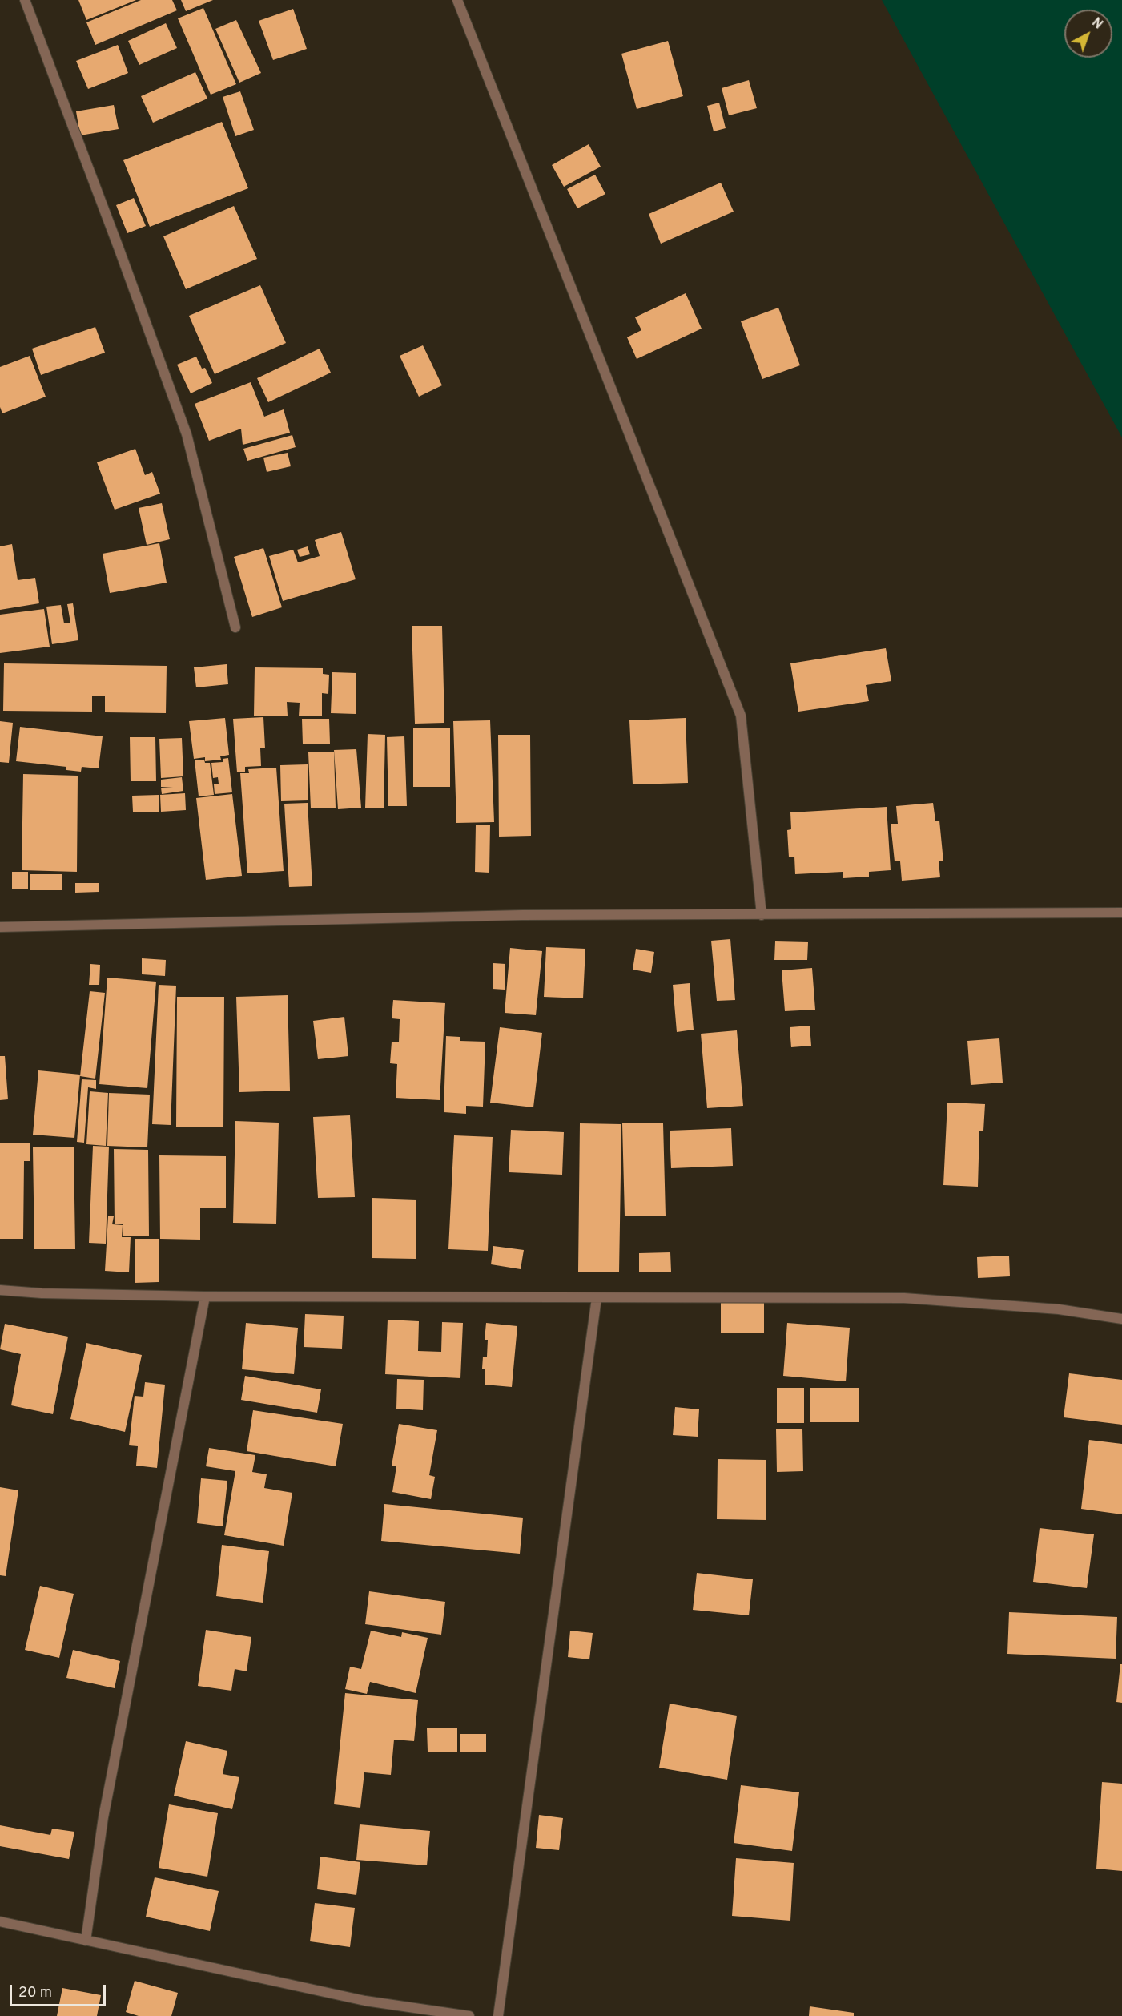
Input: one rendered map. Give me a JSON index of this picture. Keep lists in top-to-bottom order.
{
  "scale_bar": "20 m",
  "north": "top right"
}
